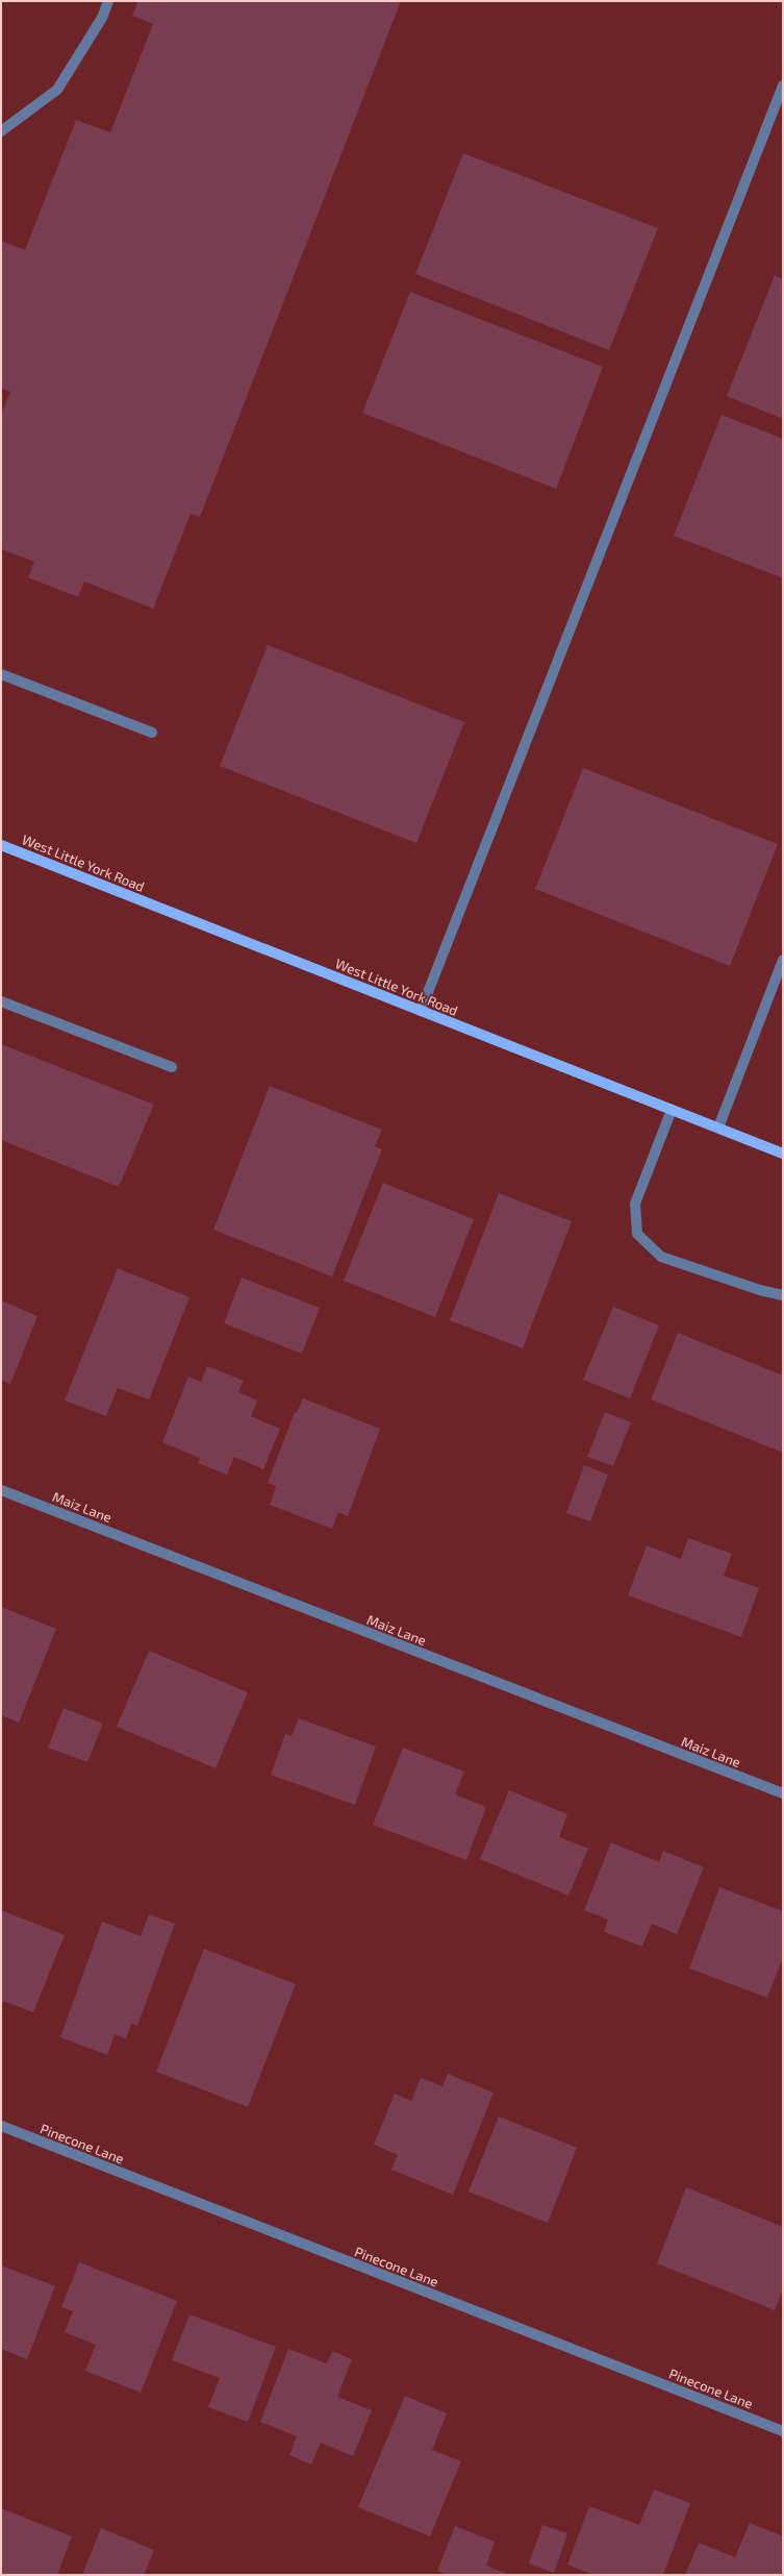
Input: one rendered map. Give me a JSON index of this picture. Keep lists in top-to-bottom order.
{
  "streets": {
    "main road": ["West Little York Road"],
    "street": ["Maiz Lane", "Pinecone Lane"]
  }
}
